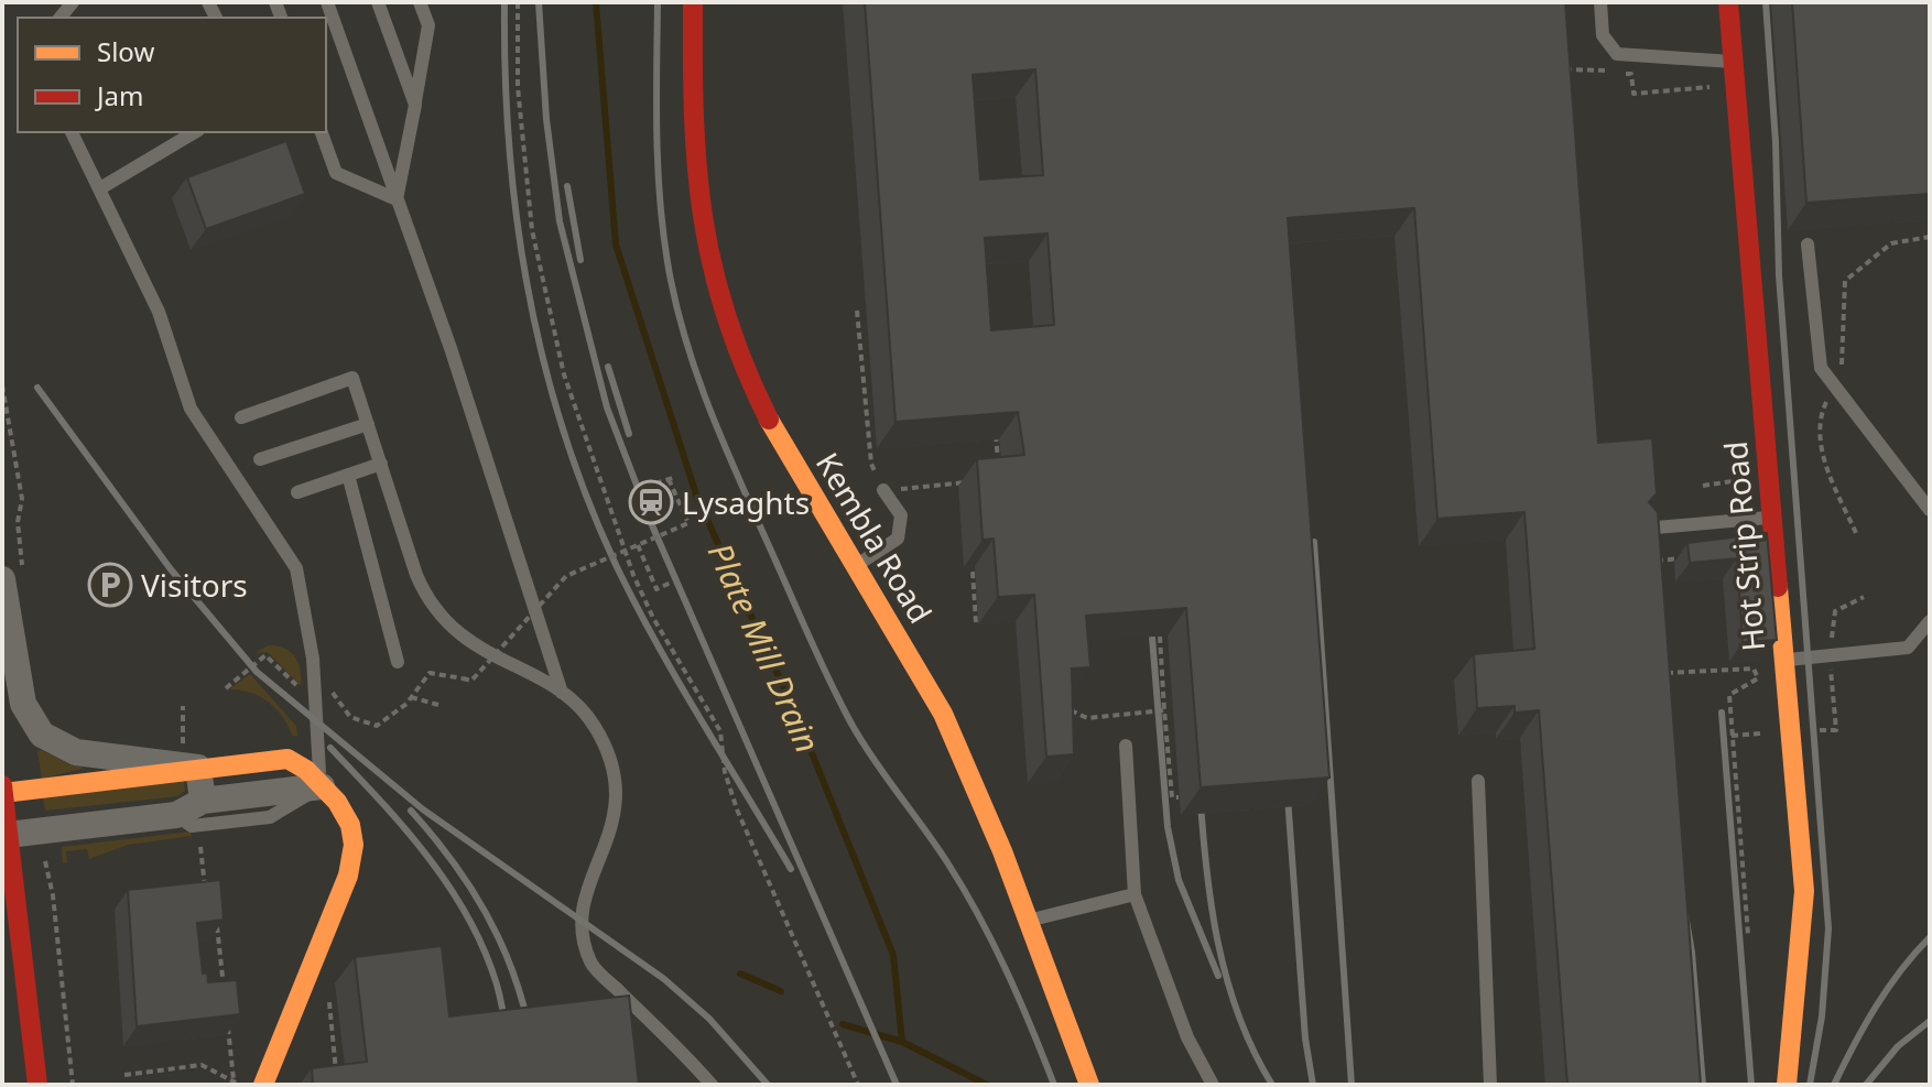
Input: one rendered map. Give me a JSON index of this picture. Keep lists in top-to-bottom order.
{
  "streets": {
    "street": ["Kembla Road", "Hot Strip Road"]
  },
  "water": ["Plate Mill Drain"],
  "places": {
    "station": ["Lysaghts"],
    "parking": ["Visitors"]
  },
  "legend": ["Slow", "Jam"]
}
